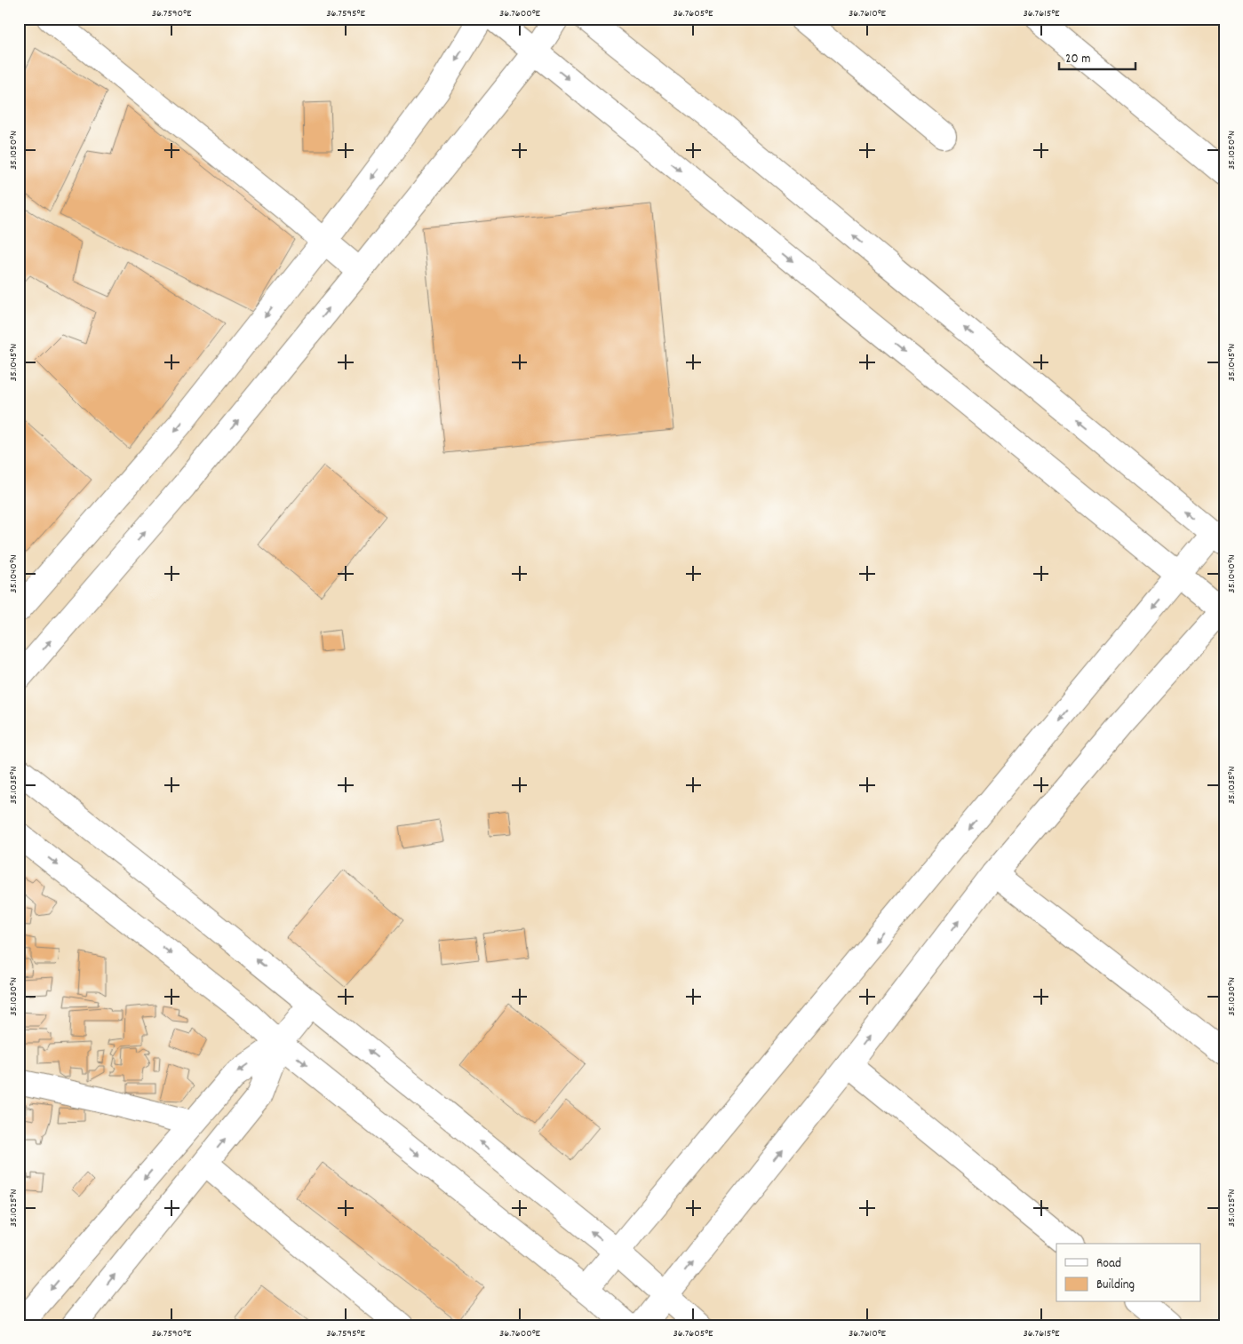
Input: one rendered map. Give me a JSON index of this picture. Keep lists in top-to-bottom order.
{
  "legend": ["Road", "Building"],
  "scale_bar": "20 m",
  "coordinates": [
    "36.7590°E",
    "36.7595°E",
    "36.7600°E",
    "36.7605°E",
    "36.7610°E",
    "36.7615°E",
    "35.1050°N",
    "35.1045°N",
    "35.1040°N",
    "35.1035°N",
    "35.1030°N",
    "35.1025°N"
  ]
}
